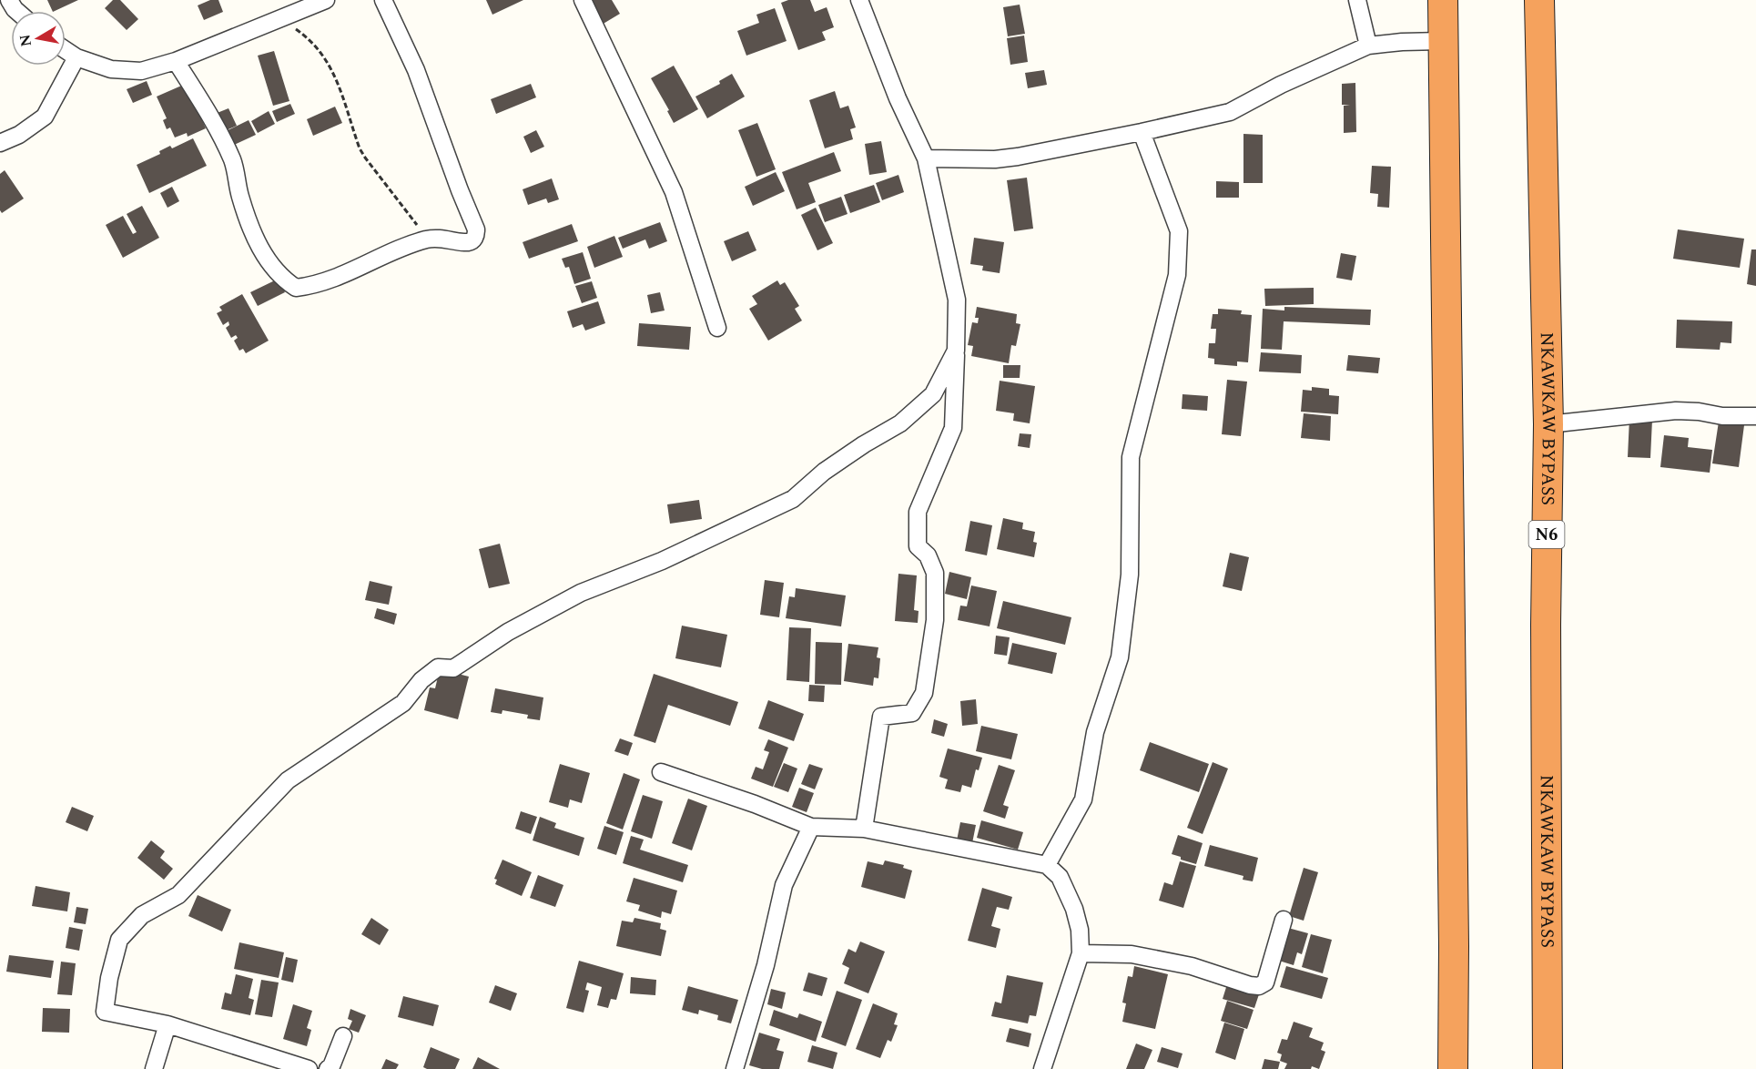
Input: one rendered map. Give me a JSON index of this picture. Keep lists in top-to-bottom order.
{
  "streets": {
    "highway": ["NKAWKAW BYPASS", "N6"]
  },
  "north": "left"
}
